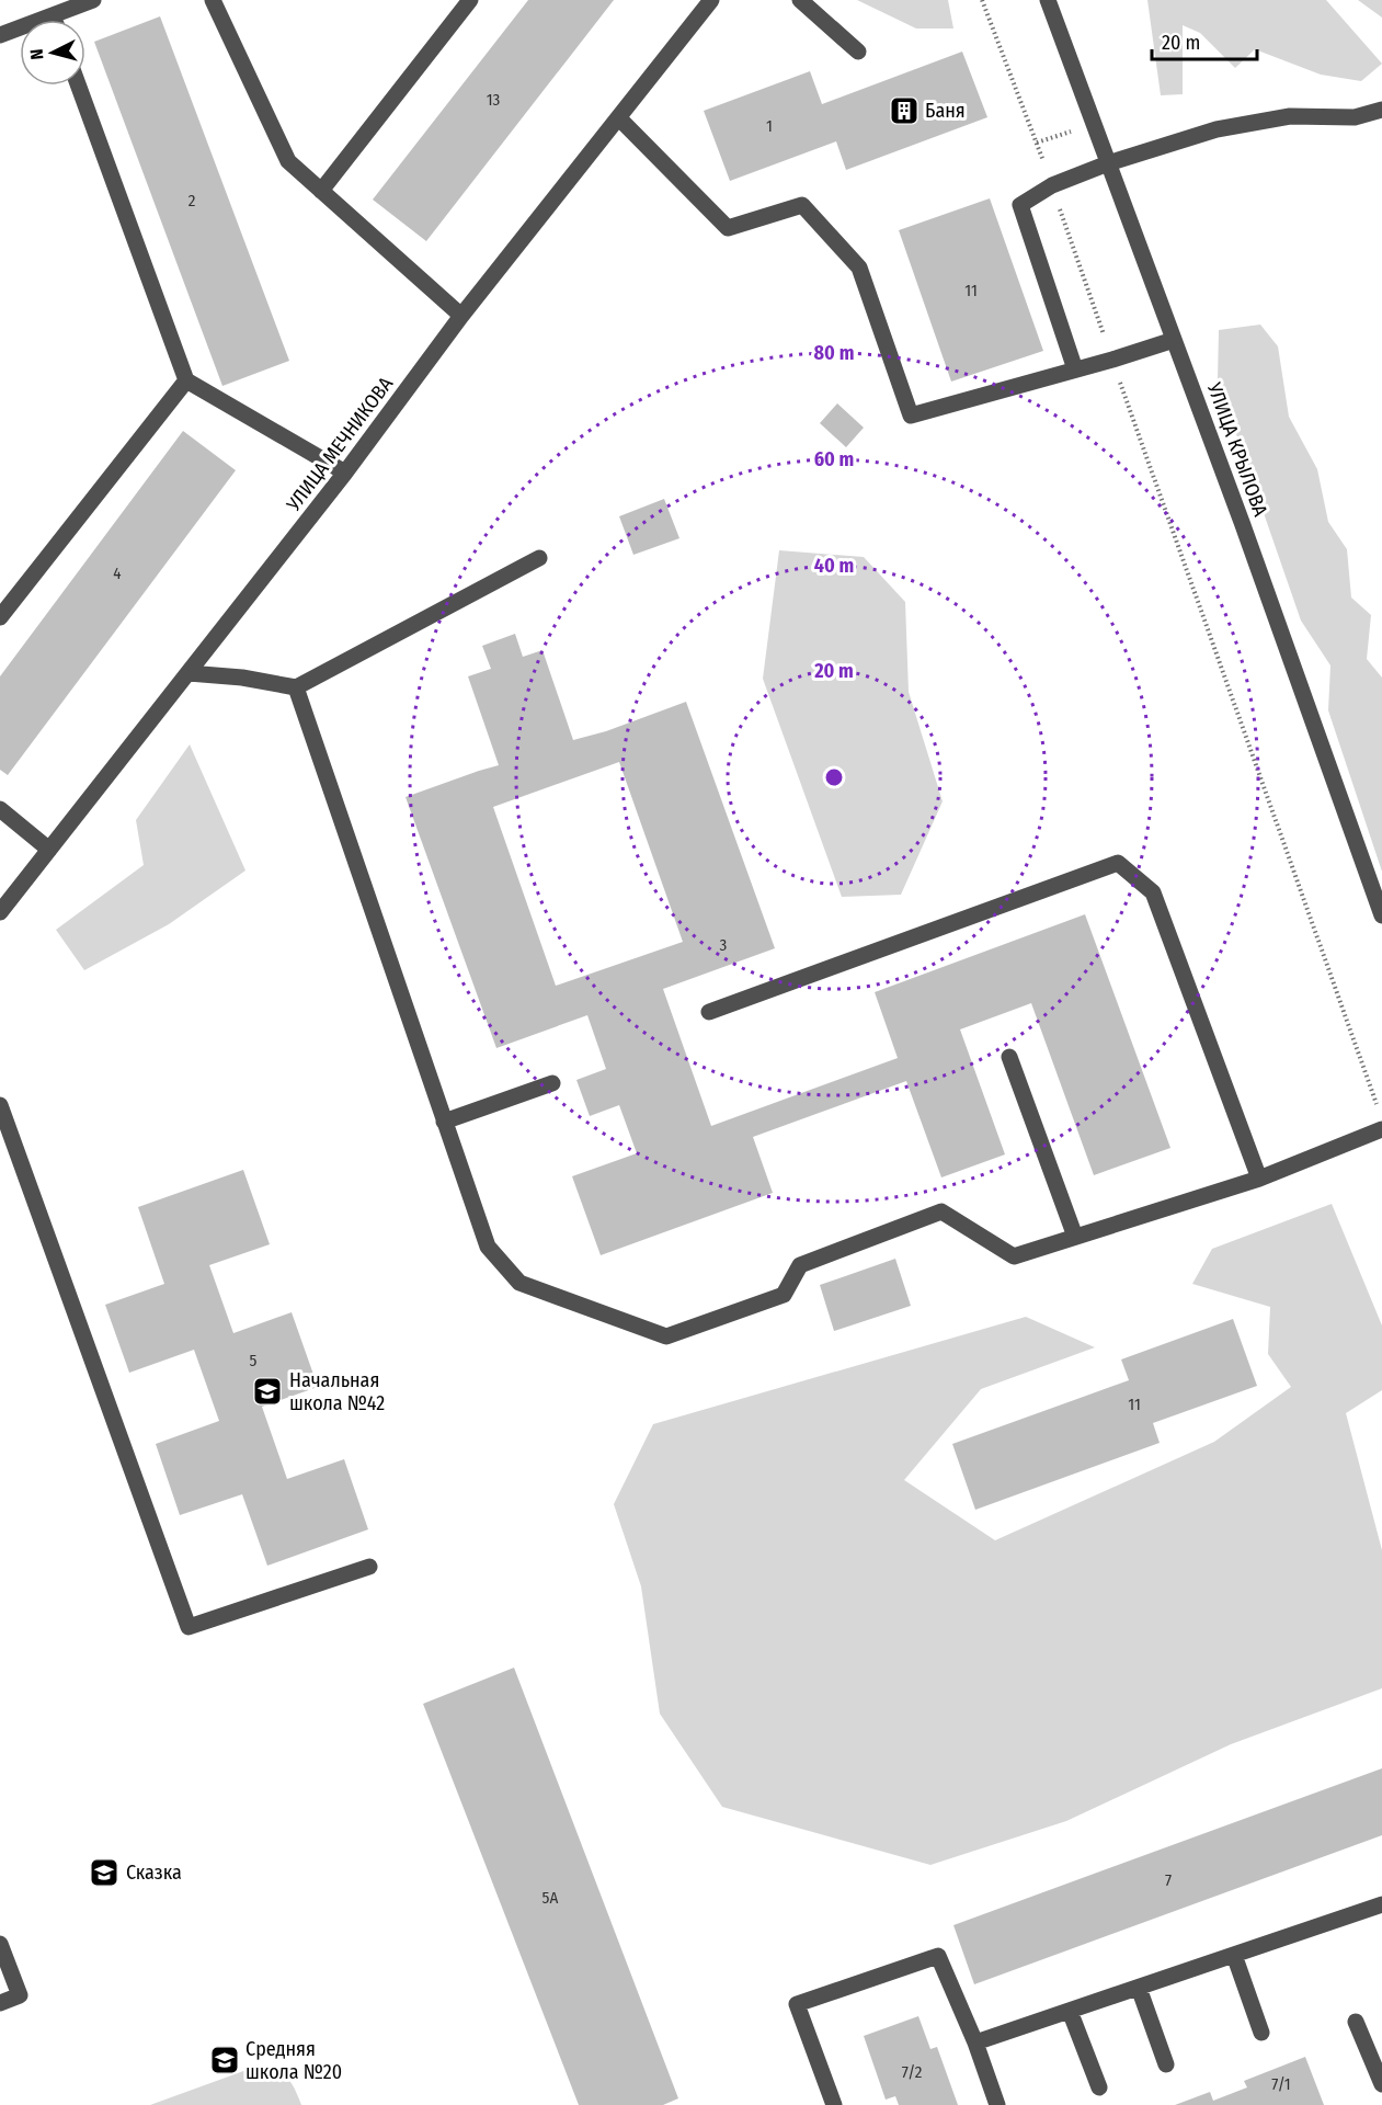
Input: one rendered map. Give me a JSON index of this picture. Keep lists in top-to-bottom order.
{
  "streets": {
    "street": ["УЛИЦА МЕЧНИКОВА", "УЛИЦА КРЫЛОВА"]
  },
  "places": {
    "building": ["Баня"],
    "school or university": ["Начальная школа №42", "Сказка", "Средняя школа №20"]
  },
  "house_numbers": [
    "13",
    "1",
    "2",
    "11",
    "4",
    "3",
    "5",
    "11",
    "7",
    "5А",
    "7/2",
    "7/1"
  ],
  "scale_bar": "20 m",
  "north": "left",
  "rings": [
    "80 m",
    "60 m",
    "40 m",
    "20 m"
  ]
}
